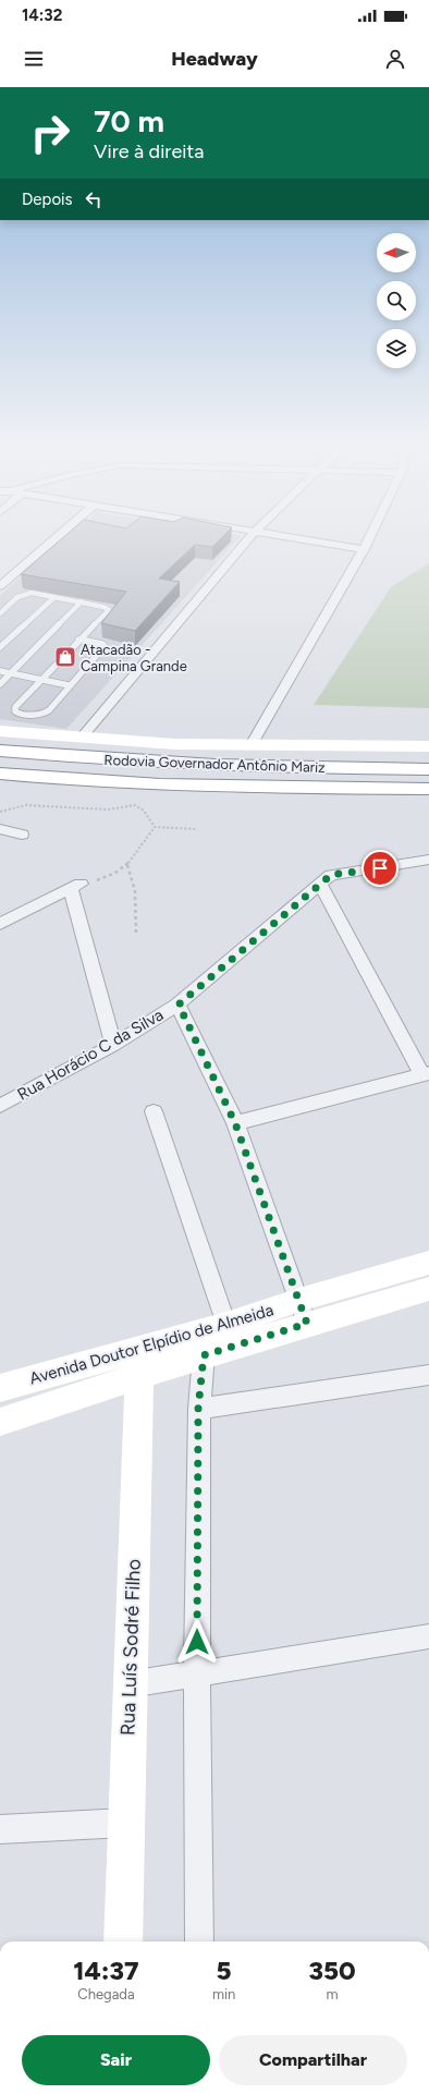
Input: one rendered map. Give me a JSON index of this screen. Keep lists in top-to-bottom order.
{
  "streets": {
    "main road": ["Rodovia Governador Antônio Mariz", "Avenida Doutor Elpídio de Almeida", "Rua Luís Sodré Filho"],
    "street": ["Rua Horácio C da Silva"]
  },
  "crossings": [
    ["Avenida Doutor Elpídio de Almeida", "Rua Luís Sodré Filho"]
  ],
  "places": {
    "shop": ["Atacadão - Campina Grande"]
  },
  "north": "left",
  "page": {
    "status": "14:32",
    "header": "Headway",
    "turn": ["70 m", "Vire à direita"],
    "then": "Depois",
    "eta": [
      "14:37",
      "Chegada",
      "5",
      "min",
      "350",
      "m"
    ],
    "buttons": ["Sair", "Compartilhar"]
  }
}
